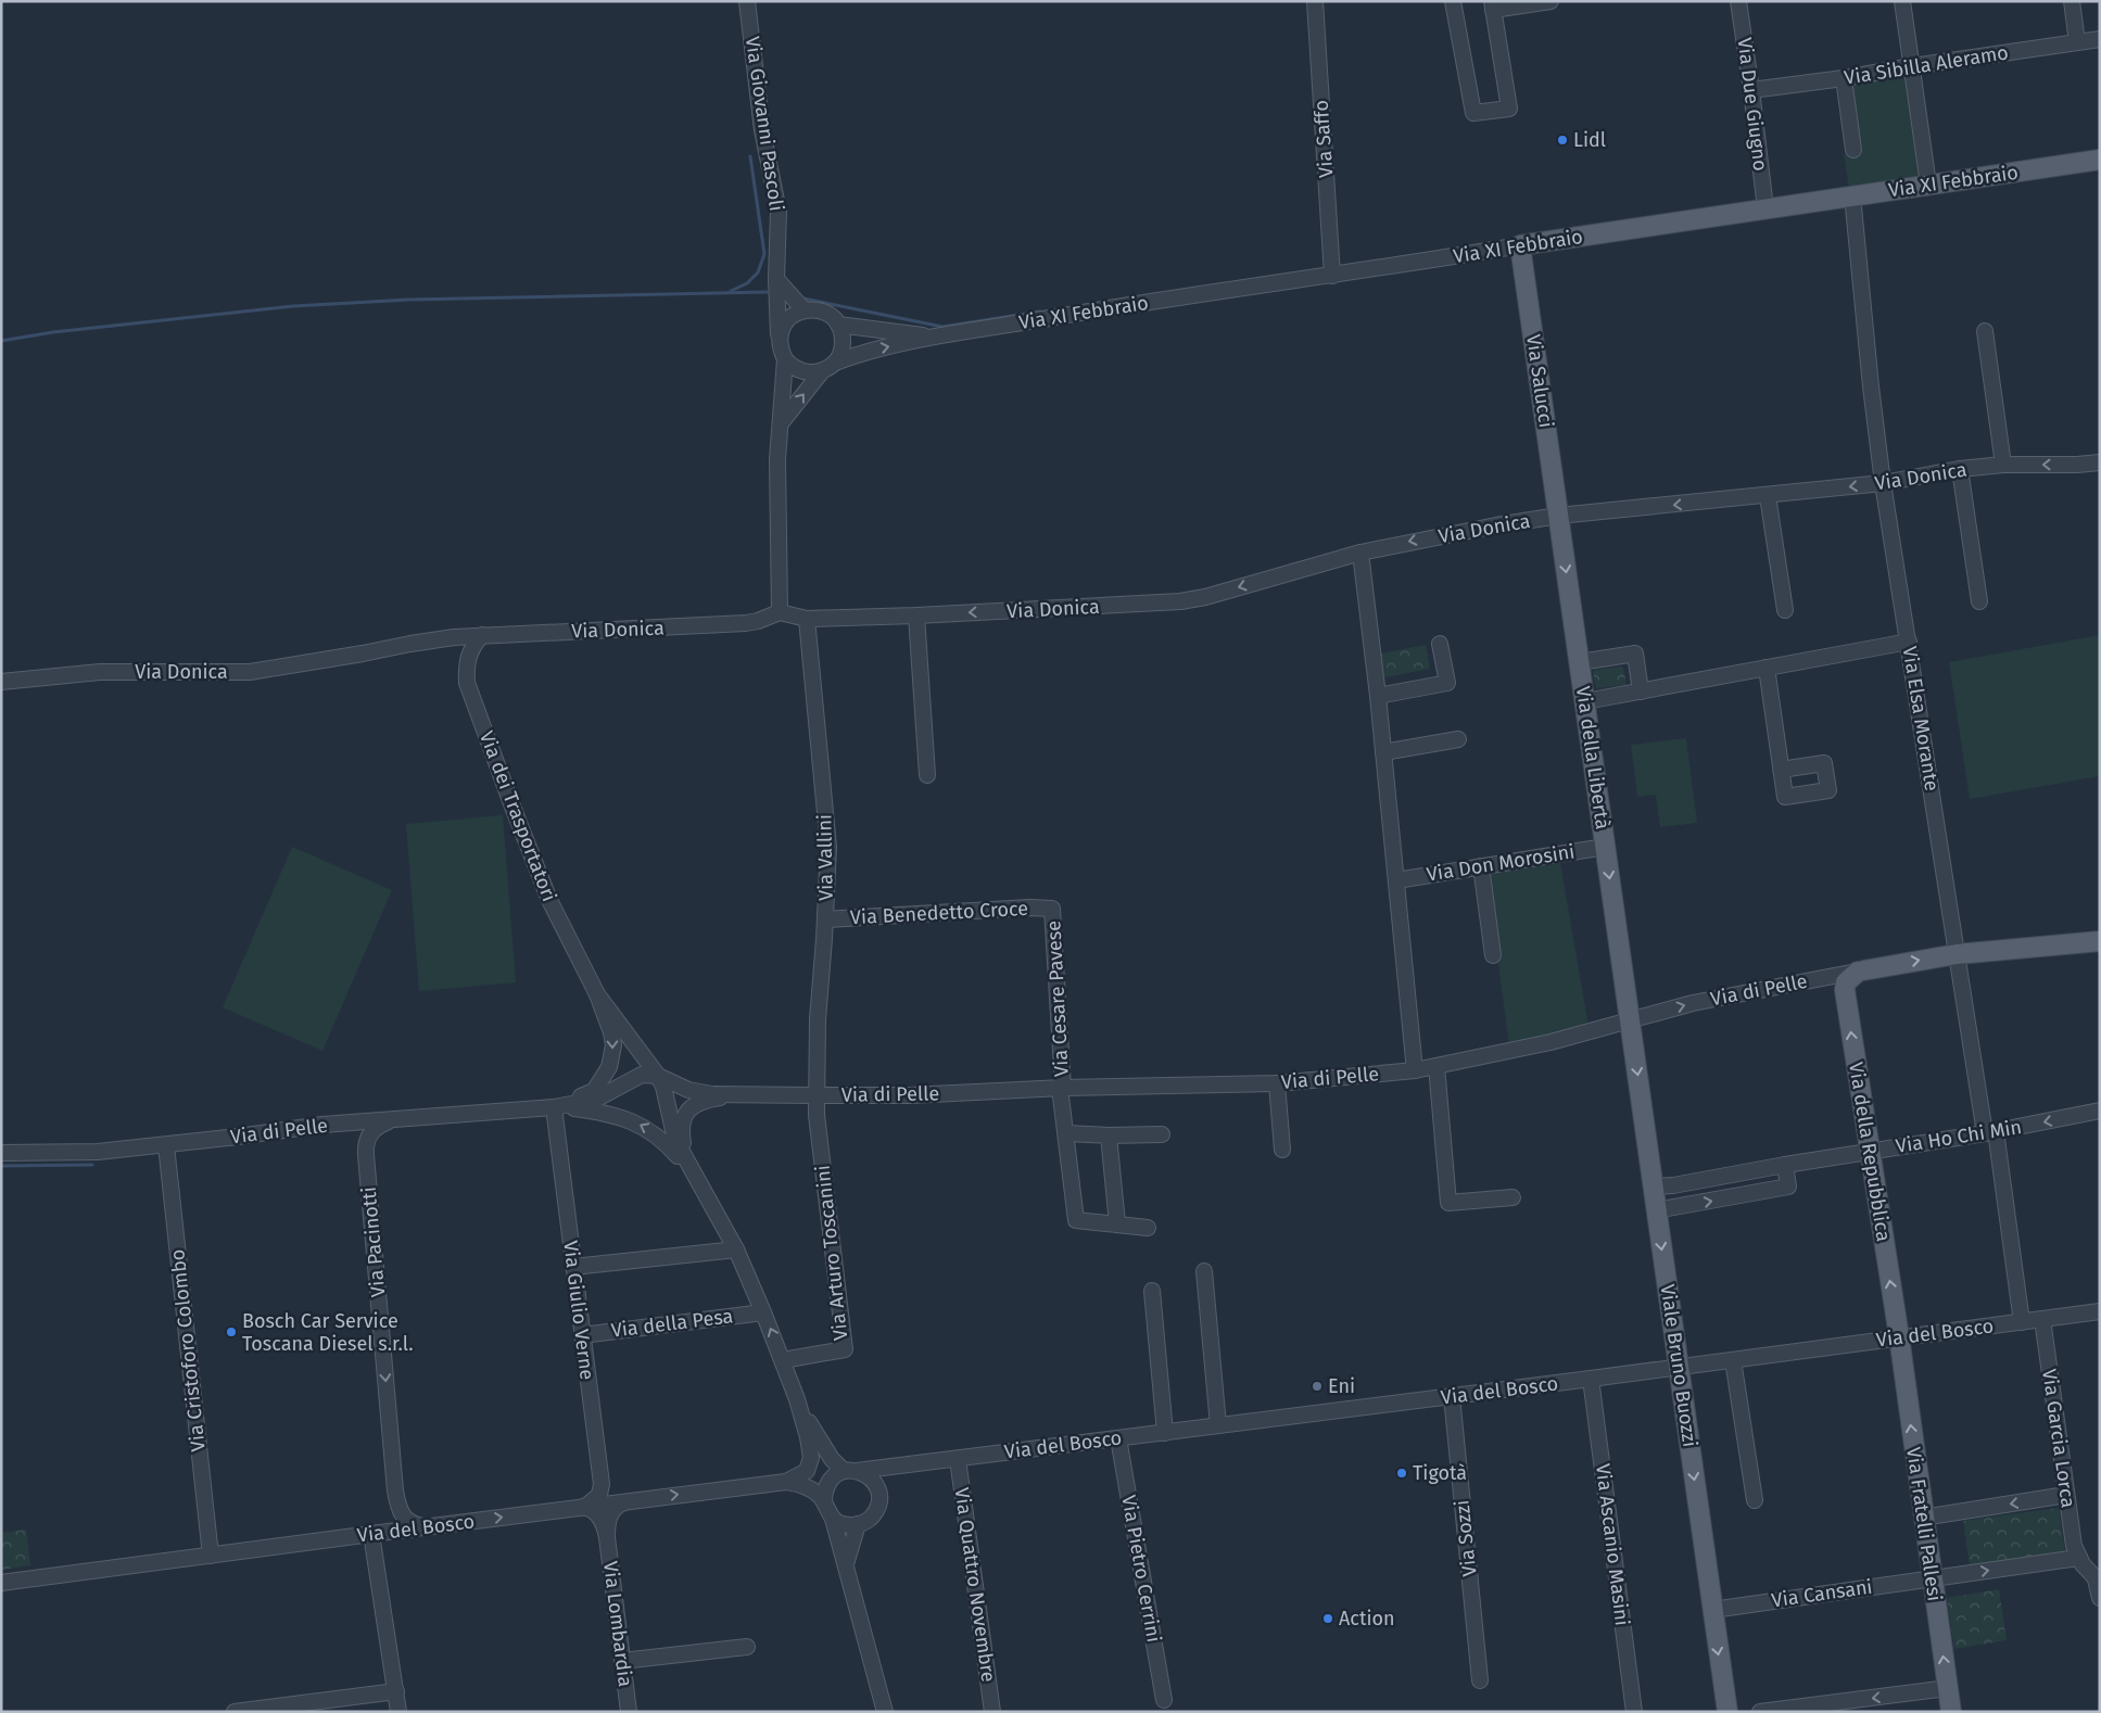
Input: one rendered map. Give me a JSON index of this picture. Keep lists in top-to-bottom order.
{
  "streets": {
    "main road": [
      "Via XI Febbraio",
      "Via Salucci",
      "Via della Libertà",
      "Via di Pelle",
      "Via della Repubblica",
      "Viale Bruno Buozzi",
      "Via Fratelli Pallesi"
    ],
    "street": [
      "Via Sibilla Aleramo",
      "Via Due Giugno",
      "Via Giovanni Pascoli",
      "Via Saffo",
      "Via Donica",
      "Via Elsa Morante",
      "Via dei Trasportatori",
      "Via Vallini",
      "Via Don Morosini",
      "Via Benedetto Croce",
      "Via Cesare Pavese",
      "Via Ho Chi Min",
      "Via Pacinotti",
      "Via Arturo Toscanini",
      "Via Giulio Verne",
      "Via della Pesa",
      "Via del Bosco",
      "Via Cristoforo Colombo",
      "Via Garcia Lorca",
      "Via Sozzi",
      "Via Ascanio Masini",
      "Via Pietro Cerrini",
      "Via Quattro Novembre",
      "Via Cansani",
      "Via Lombardia"
    ]
  },
  "crossings": [
    ["Via Sibilla Aleramo", "Via Due Giugno"],
    ["Via Due Giugno", "Via XI Febbraio"],
    ["Via Giovanni Pascoli", "Via XI Febbraio"],
    ["Via Giovanni Pascoli", "Via Donica"],
    ["Via Saffo", "Via XI Febbraio"],
    ["Via XI Febbraio", "Via Salucci"],
    ["Via XI Febbraio", "Via Elsa Morante"],
    ["Via Salucci", "Via Donica"],
    ["Via Salucci", "Via della Libertà"],
    ["Via Donica", "Via Elsa Morante"],
    ["Via Donica", "Via della Libertà"],
    ["Via Donica", "Via dei Trasportatori"],
    ["Via Donica", "Via Vallini"],
    ["Via Elsa Morante", "Via di Pelle"],
    ["Via Elsa Morante", "Via Ho Chi Min"],
    ["Via Elsa Morante", "Via del Bosco"],
    ["Via della Libertà", "Via Don Morosini"],
    ["Via della Libertà", "Via di Pelle"],
    ["Via della Libertà", "Viale Bruno Buozzi"],
    ["Via dei Trasportatori", "Via di Pelle"],
    ["Via dei Trasportatori", "Via Giulio Verne"],
    ["Via dei Trasportatori", "Via della Pesa"],
    ["Via Vallini", "Via Benedetto Croce"],
    ["Via Vallini", "Via di Pelle"],
    ["Via Vallini", "Via Arturo Toscanini"],
    ["Via Benedetto Croce", "Via Cesare Pavese"],
    ["Via di Pelle", "Via Cesare Pavese"],
    ["Via di Pelle", "Via della Repubblica"],
    ["Via di Pelle", "Via Pacinotti"],
    ["Via di Pelle", "Via Arturo Toscanini"],
    ["Via di Pelle", "Via Giulio Verne"],
    ["Via di Pelle", "Via della Pesa"],
    ["Via di Pelle", "Via Cristoforo Colombo"],
    ["Via di Pelle", "Viale Bruno Buozzi"],
    ["Via Ho Chi Min", "Via della Repubblica"],
    ["Via Ho Chi Min", "Viale Bruno Buozzi"],
    ["Via della Repubblica", "Via del Bosco"],
    ["Via della Repubblica", "Via Fratelli Pallesi"],
    ["Via Pacinotti", "Via del Bosco"],
    ["Via Arturo Toscanini", "Via della Pesa"],
    ["Via Giulio Verne", "Via della Pesa"],
    ["Via Giulio Verne", "Via del Bosco"],
    ["Via Giulio Verne", "Via Lombardia"],
    ["Via della Pesa", "Via del Bosco"],
    ["Via del Bosco", "Via Cristoforo Colombo"],
    ["Via del Bosco", "Viale Bruno Buozzi"],
    ["Via del Bosco", "Via Garcia Lorca"],
    ["Via del Bosco", "Via Fratelli Pallesi"],
    ["Via del Bosco", "Via Sozzi"],
    ["Via del Bosco", "Via Ascanio Masini"],
    ["Via del Bosco", "Via Pietro Cerrini"],
    ["Via del Bosco", "Via Quattro Novembre"],
    ["Via del Bosco", "Via Lombardia"],
    ["Viale Bruno Buozzi", "Via Cansani"],
    ["Via Garcia Lorca", "Via Cansani"],
    ["Via Fratelli Pallesi", "Via Cansani"]
  ],
  "one_way": [
    "Via Donica",
    "Via della Libertà",
    "Via della Repubblica",
    "Via Pacinotti",
    "Viale Bruno Buozzi",
    "Via Fratelli Pallesi"
  ],
  "places": [
    "Lidl",
    "Bosch Car Service Toscana Diesel s.r.l.",
    "Eni",
    "Tigotà",
    "Action"
  ]
}
